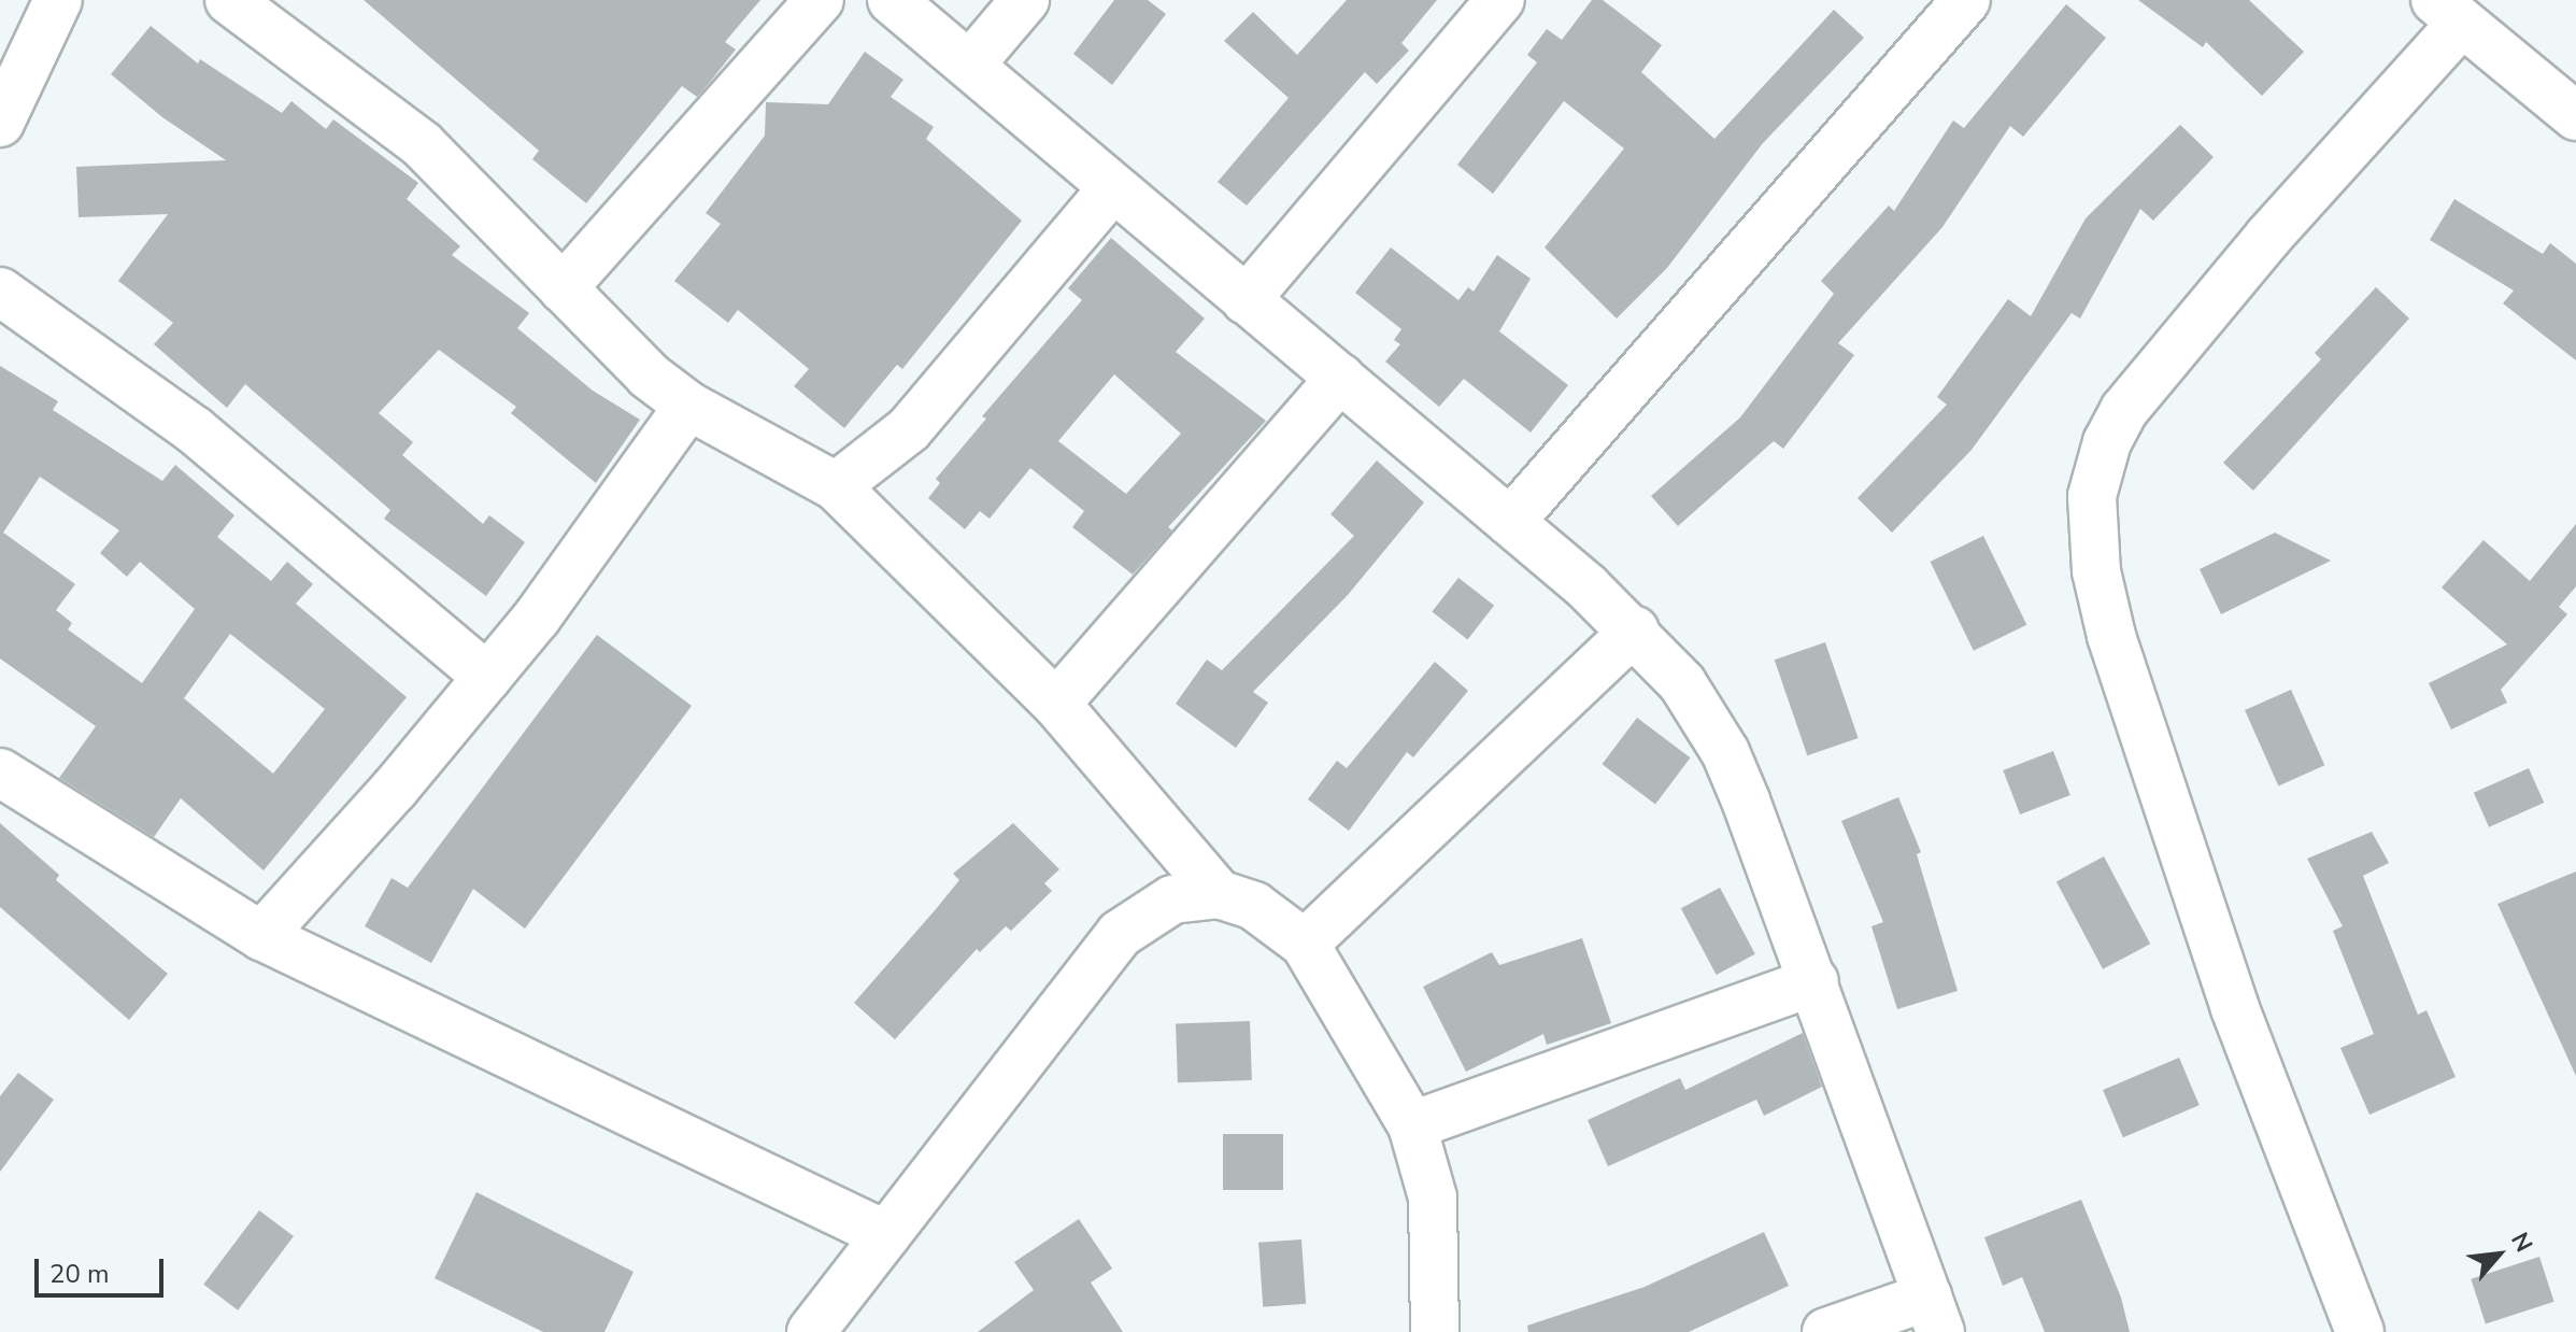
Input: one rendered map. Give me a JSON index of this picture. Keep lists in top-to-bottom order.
{
  "scale_bar": "20 m",
  "north": "top right"
}
